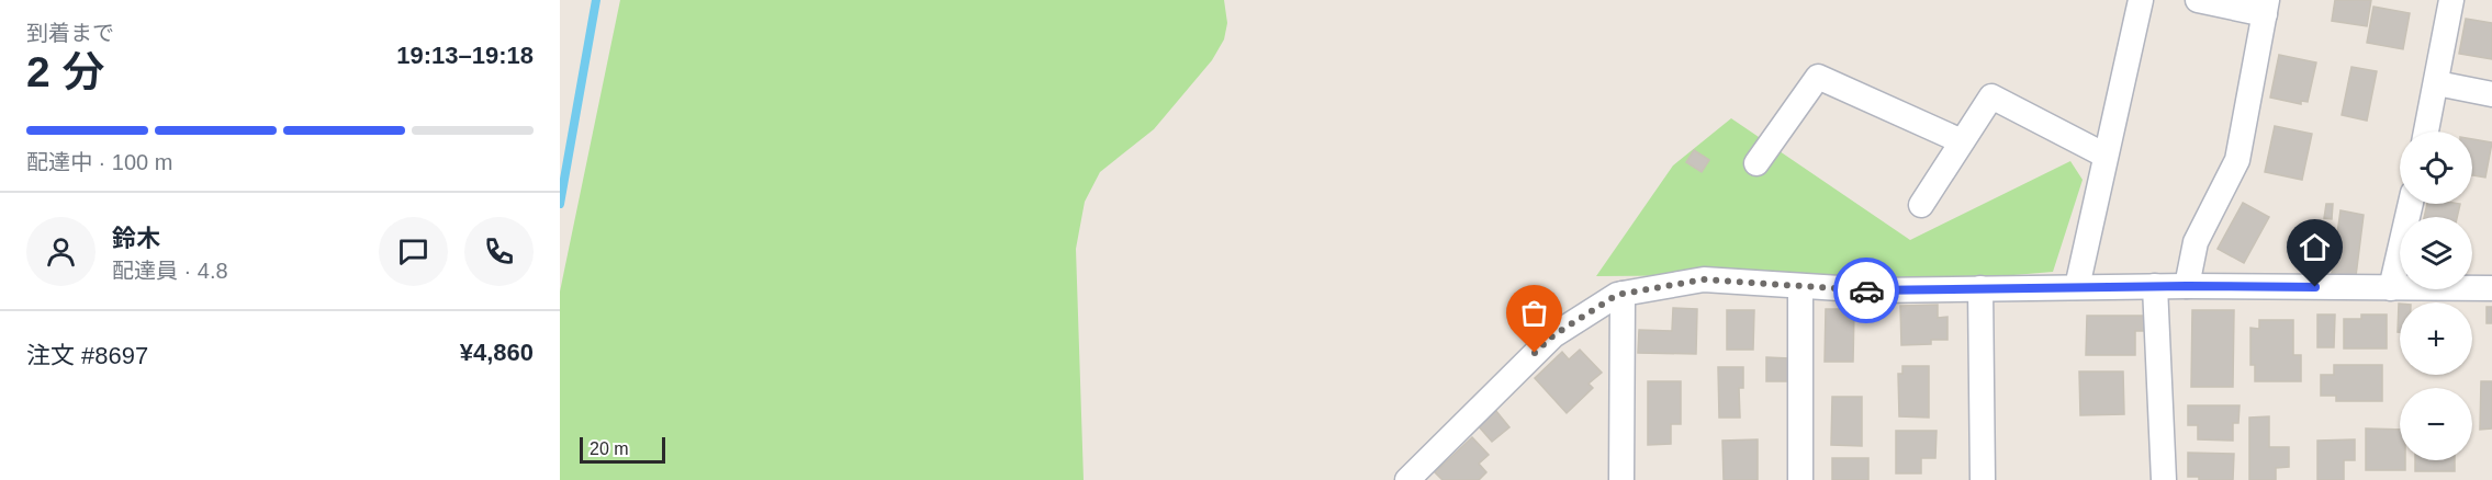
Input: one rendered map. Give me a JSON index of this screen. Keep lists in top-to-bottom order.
{
  "scale_bar": "20 m",
  "page": {
    "heading": ["2 分", "到着まで", "19:13–19:18"],
    "panel": [
      "鈴木",
      "配達員 · 4.8",
      "注文 #8697",
      "¥4,860"
    ],
    "bar": "配達中 · 100 m",
    "map_buttons": ["+", "−"],
    "scale": "20 m"
  }
}
